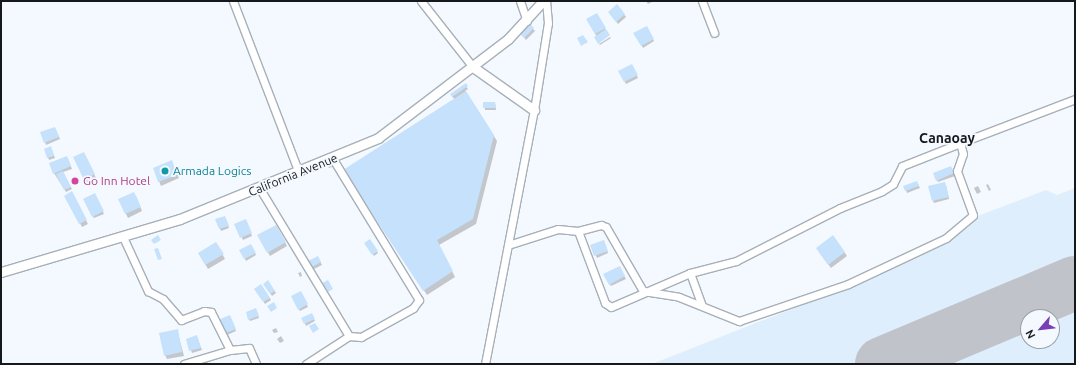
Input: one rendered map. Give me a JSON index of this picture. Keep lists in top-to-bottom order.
{
  "streets": {
    "street": ["California Avenue"]
  },
  "districts": ["Canaoay"],
  "places": ["Armada Logics", "Go Inn Hotel"],
  "north": "bottom left"
}
